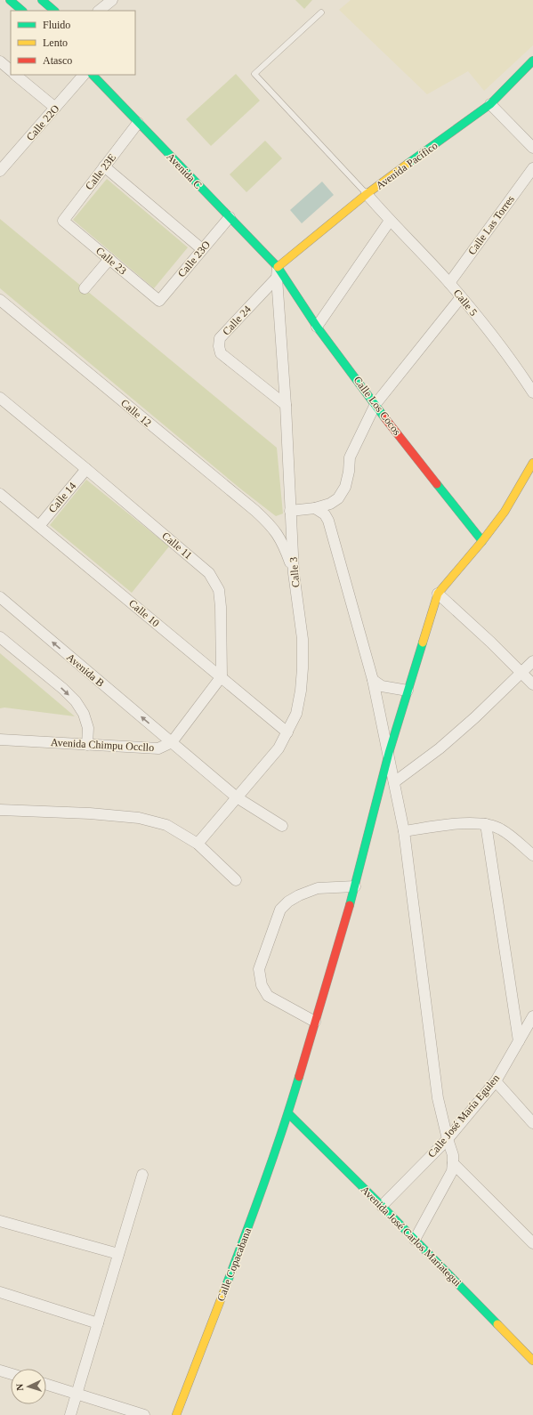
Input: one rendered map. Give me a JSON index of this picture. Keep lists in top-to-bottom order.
{
  "streets": {
    "street": [
      "Calle 22O",
      "Avenida Pacífico",
      "Avenida C",
      "Calle 23E",
      "Calle Las Torres",
      "Calle 23O",
      "Calle 23",
      "Calle 5",
      "Calle 24",
      "Calle Los Cocos",
      "Calle 12",
      "Calle 14",
      "Calle 11",
      "Calle 3",
      "Calle 10",
      "Avenida B",
      "Avenida Chimpu Occllo",
      "Calle José María Egulen",
      "Avenida José Carlos Mariategui",
      "Calle Copacabana"
    ]
  },
  "crossings": [
    ["Avenida Pacífico", "Avenida C"],
    ["Avenida Pacífico", "Calle 5"],
    ["Avenida Pacífico", "Calle 24"],
    ["Avenida Pacífico", "Calle Los Cocos"],
    ["Avenida Pacífico", "Calle 3"],
    ["Avenida C", "Calle 23E"],
    ["Avenida C", "Calle 23O"],
    ["Avenida C", "Calle 24"],
    ["Avenida C", "Calle Los Cocos"],
    ["Avenida C", "Calle 3"],
    ["Calle 23E", "Calle 23"],
    ["Calle Las Torres", "Calle 5"],
    ["Calle 23O", "Calle 23"],
    ["Calle 24", "Calle Los Cocos"],
    ["Calle 24", "Calle 3"],
    ["Calle Los Cocos", "Calle 3"],
    ["Calle 12", "Calle 3"],
    ["Calle 14", "Calle 11"],
    ["Calle 14", "Calle 10"],
    ["Calle 11", "Calle 10"],
    ["Calle 3", "Calle 10"],
    ["Avenida B", "Avenida Chimpu Occllo"],
    ["Calle José María Egulen", "Avenida José Carlos Mariategui"],
    ["Avenida José Carlos Mariategui", "Calle Copacabana"]
  ],
  "legend": ["Fluido", "Lento", "Atasco"],
  "north": "left"
}
